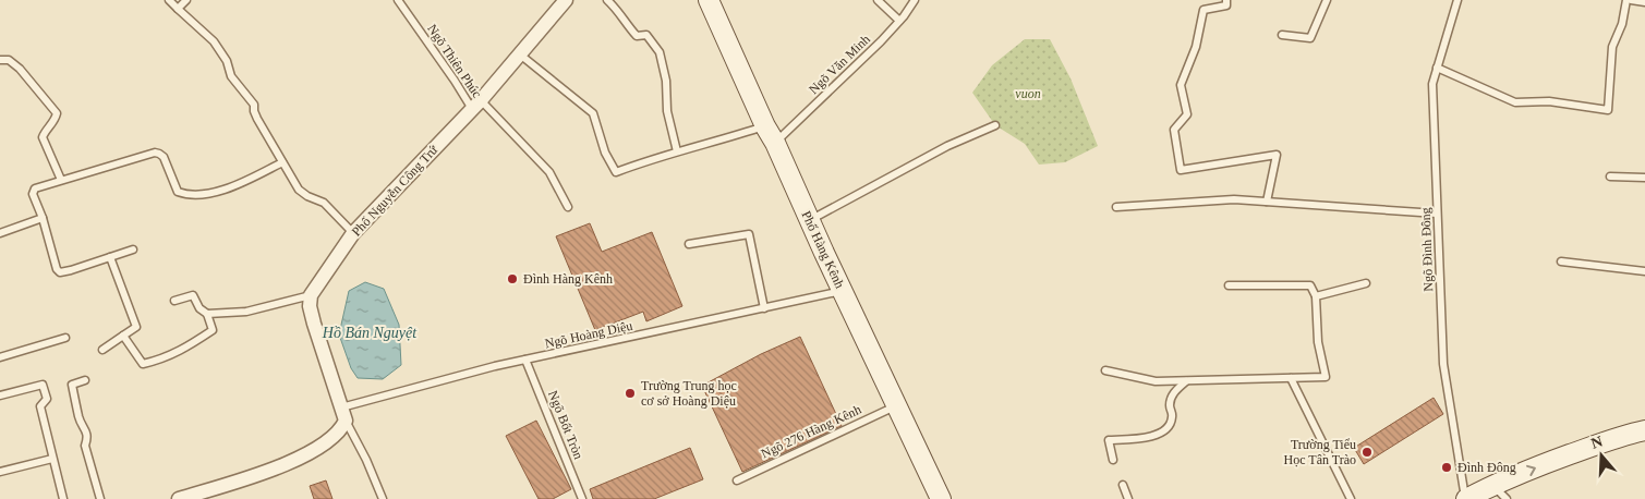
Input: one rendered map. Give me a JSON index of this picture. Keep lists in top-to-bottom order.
{
  "streets": {
    "street": ["Phố Nguyễn Công Trứ", "Phố Hàng Kênh"],
    "lane": [
      "Ngõ Thiên Phúc",
      "Ngõ Văn Minh",
      "Ngõ Đình Đông",
      "Ngõ Hoàng Diệu",
      "Ngõ Bốt Tròn",
      "Ngõ 276 Hàng Kênh"
    ]
  },
  "crossings": [
    ["Ngõ Thiên Phúc", "Phố Nguyễn Công Trứ"],
    ["Ngõ Văn Minh", "Phố Hàng Kênh"],
    ["Phố Hàng Kênh", "Ngõ Hoàng Diệu"],
    ["Phố Hàng Kênh", "Ngõ 276 Hàng Kênh"],
    ["Ngõ Hoàng Diệu", "Ngõ Bốt Tròn"]
  ],
  "water": ["Hồ Bán Nguyệt"],
  "parks": ["vuon"],
  "places": [
    "Đình Hàng Kênh",
    "Trường Trung học cơ sở Hoàng Diệu",
    "Trường Tiểu Học Tân Trào",
    "Đình Đông"
  ],
  "north": "top"
}
